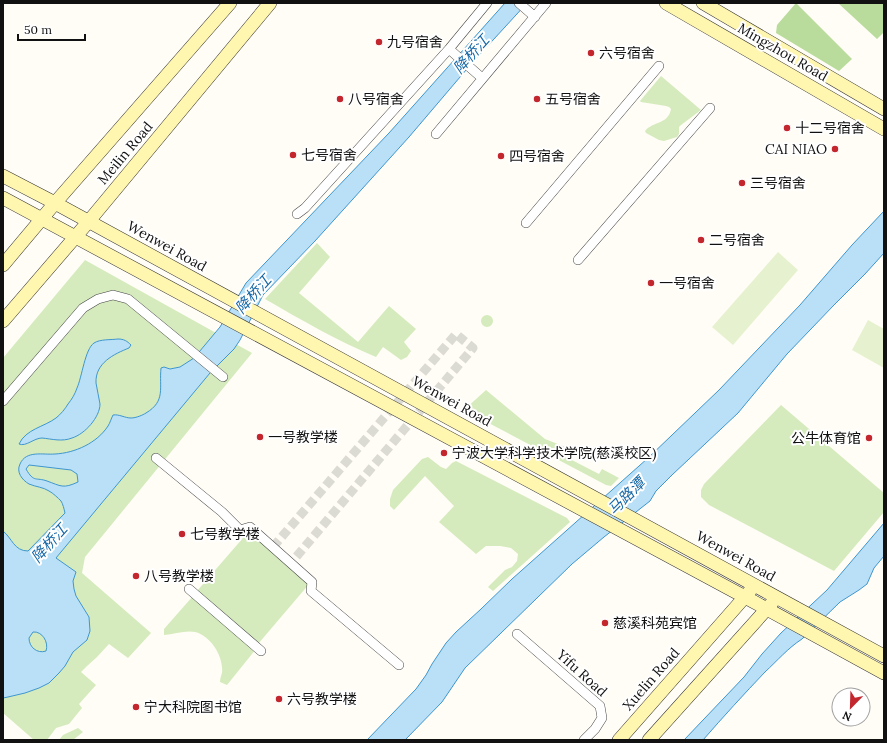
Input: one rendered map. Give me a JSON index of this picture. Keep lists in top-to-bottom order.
{
  "streets": {
    "main road": [
      "Mingzhou Road",
      "Meilin Road",
      "Wenwei Road",
      "Xuelin Road"
    ],
    "street": ["Yifu Road"]
  },
  "crossings": [
    ["Meilin Road", "Wenwei Road"],
    ["Wenwei Road", "Xuelin Road"]
  ],
  "water": ["降桥江", "马路潭"],
  "places": [
    "九号宿舍",
    "六号宿舍",
    "八号宿舍",
    "五号宿舍",
    "十二号宿舍",
    "CAI NIAO",
    "七号宿舍",
    "四号宿舍",
    "三号宿舍",
    "二号宿舍",
    "一号宿舍",
    "一号教学楼",
    "公牛体育馆",
    "宁波大学科学技术学院(慈溪校区)",
    "七号教学楼",
    "八号教学楼",
    "慈溪科苑宾馆",
    "六号教学楼",
    "宁大科院图书馆"
  ],
  "scale_bar": "50 m",
  "north": "bottom left"
}
